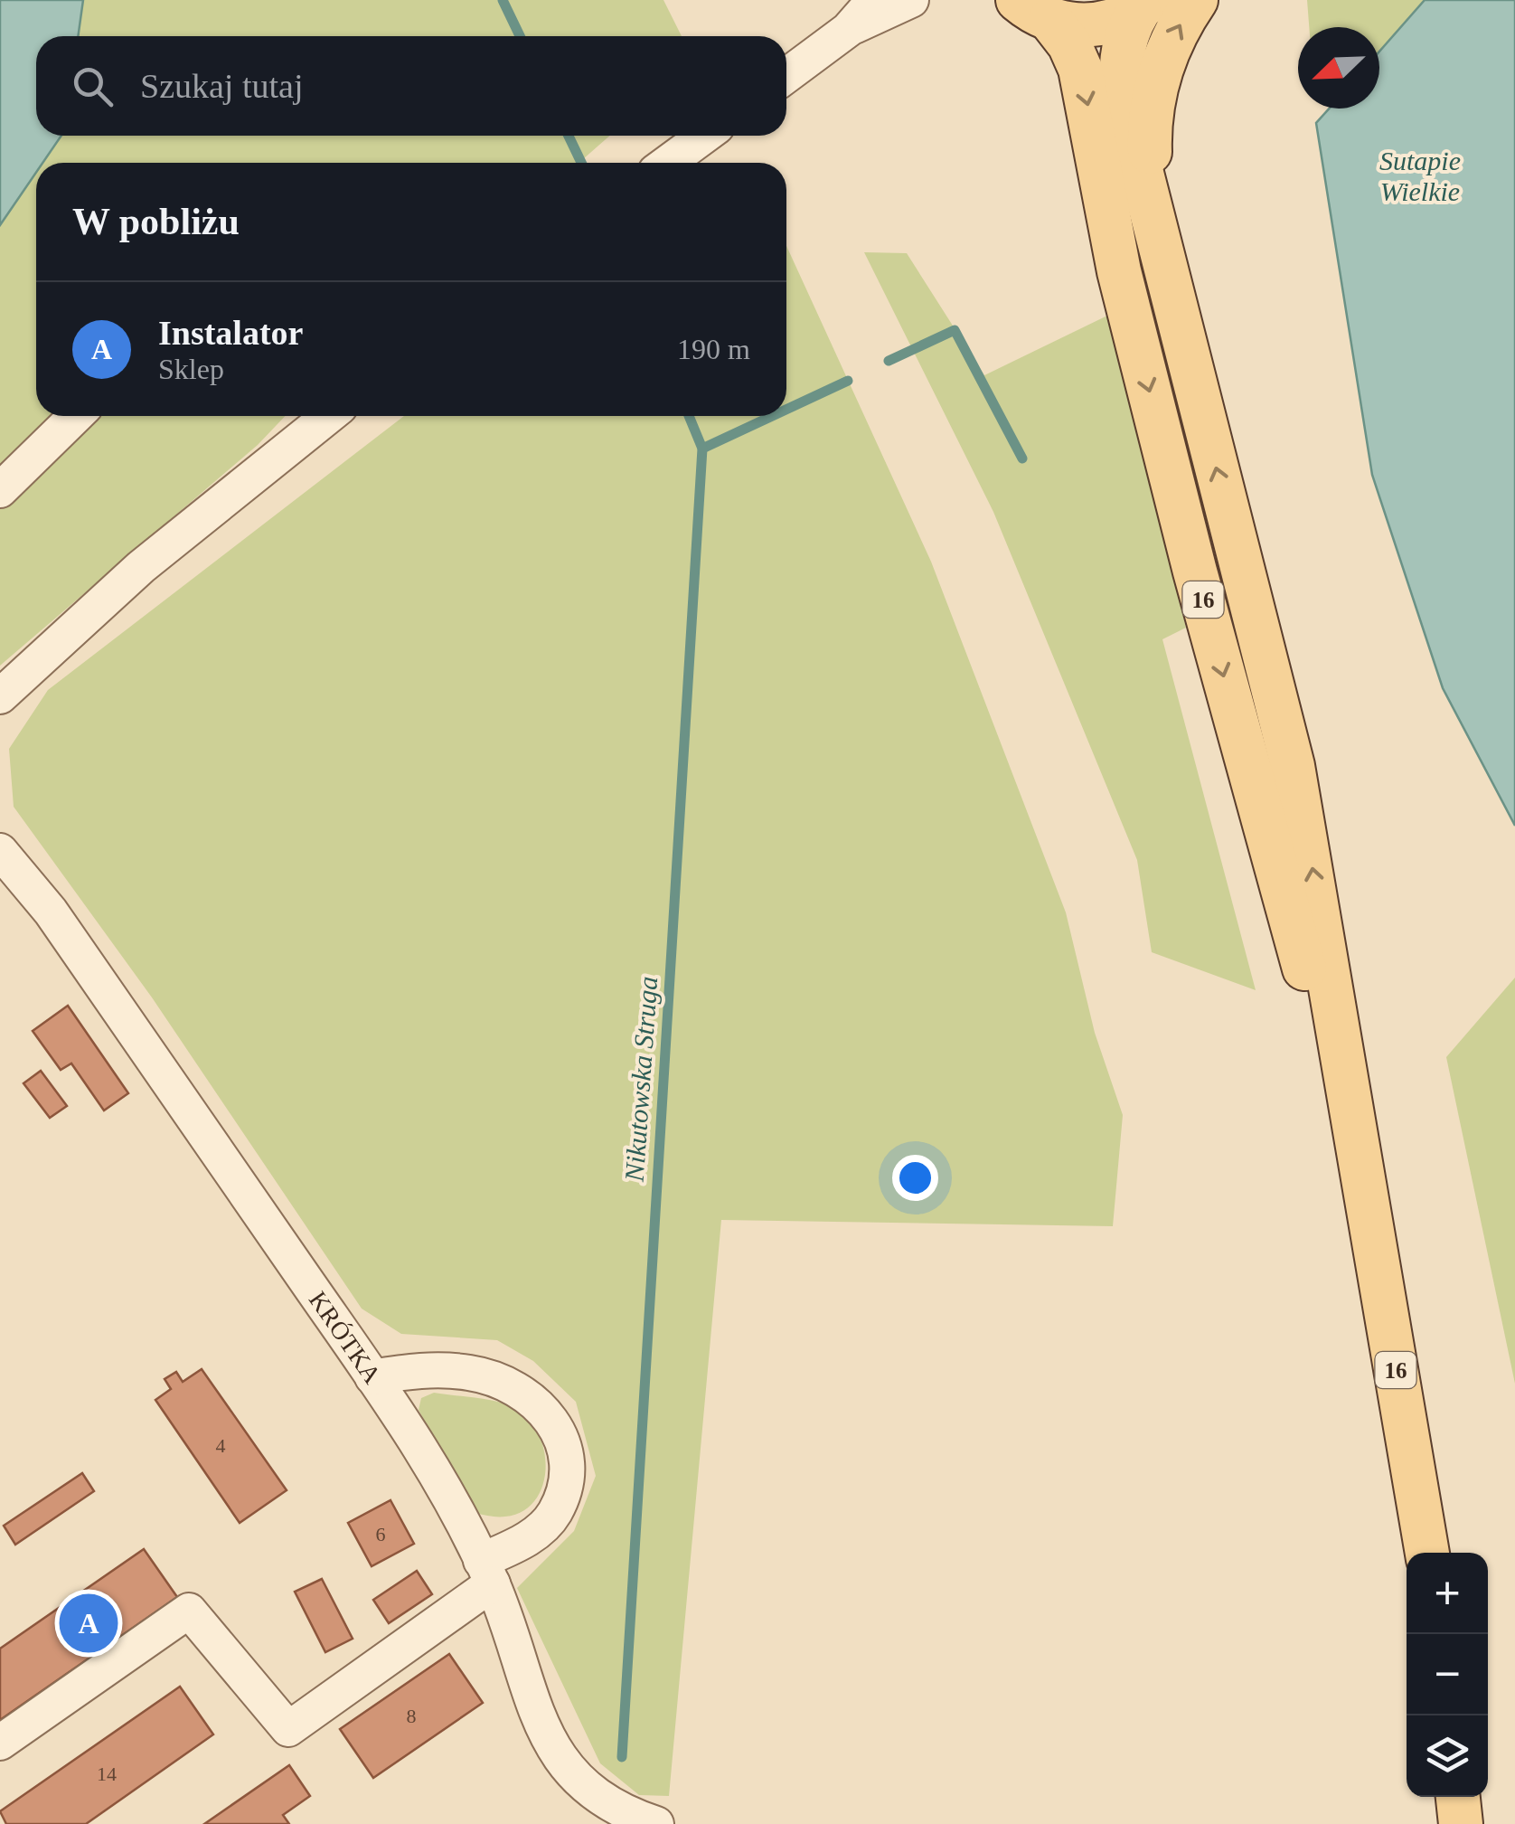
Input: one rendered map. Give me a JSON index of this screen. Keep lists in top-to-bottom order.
{
  "streets": {
    "main road": ["16"],
    "street": ["KRÓTKA"]
  },
  "water": ["Sutapie Wielkie", "Nikutowska Struga"],
  "house_numbers": [
    "4",
    "6",
    "8",
    "14"
  ],
  "north": "bottom left",
  "page": {
    "search": "Szukaj tutaj",
    "heading": "W pobliżu",
    "list": [
      {
        "mark": "A",
        "name": "Instalator",
        "note": "Sklep",
        "value": "190 m"
      }
    ],
    "map_buttons": ["+", "−"],
    "pins": "A"
  }
}
